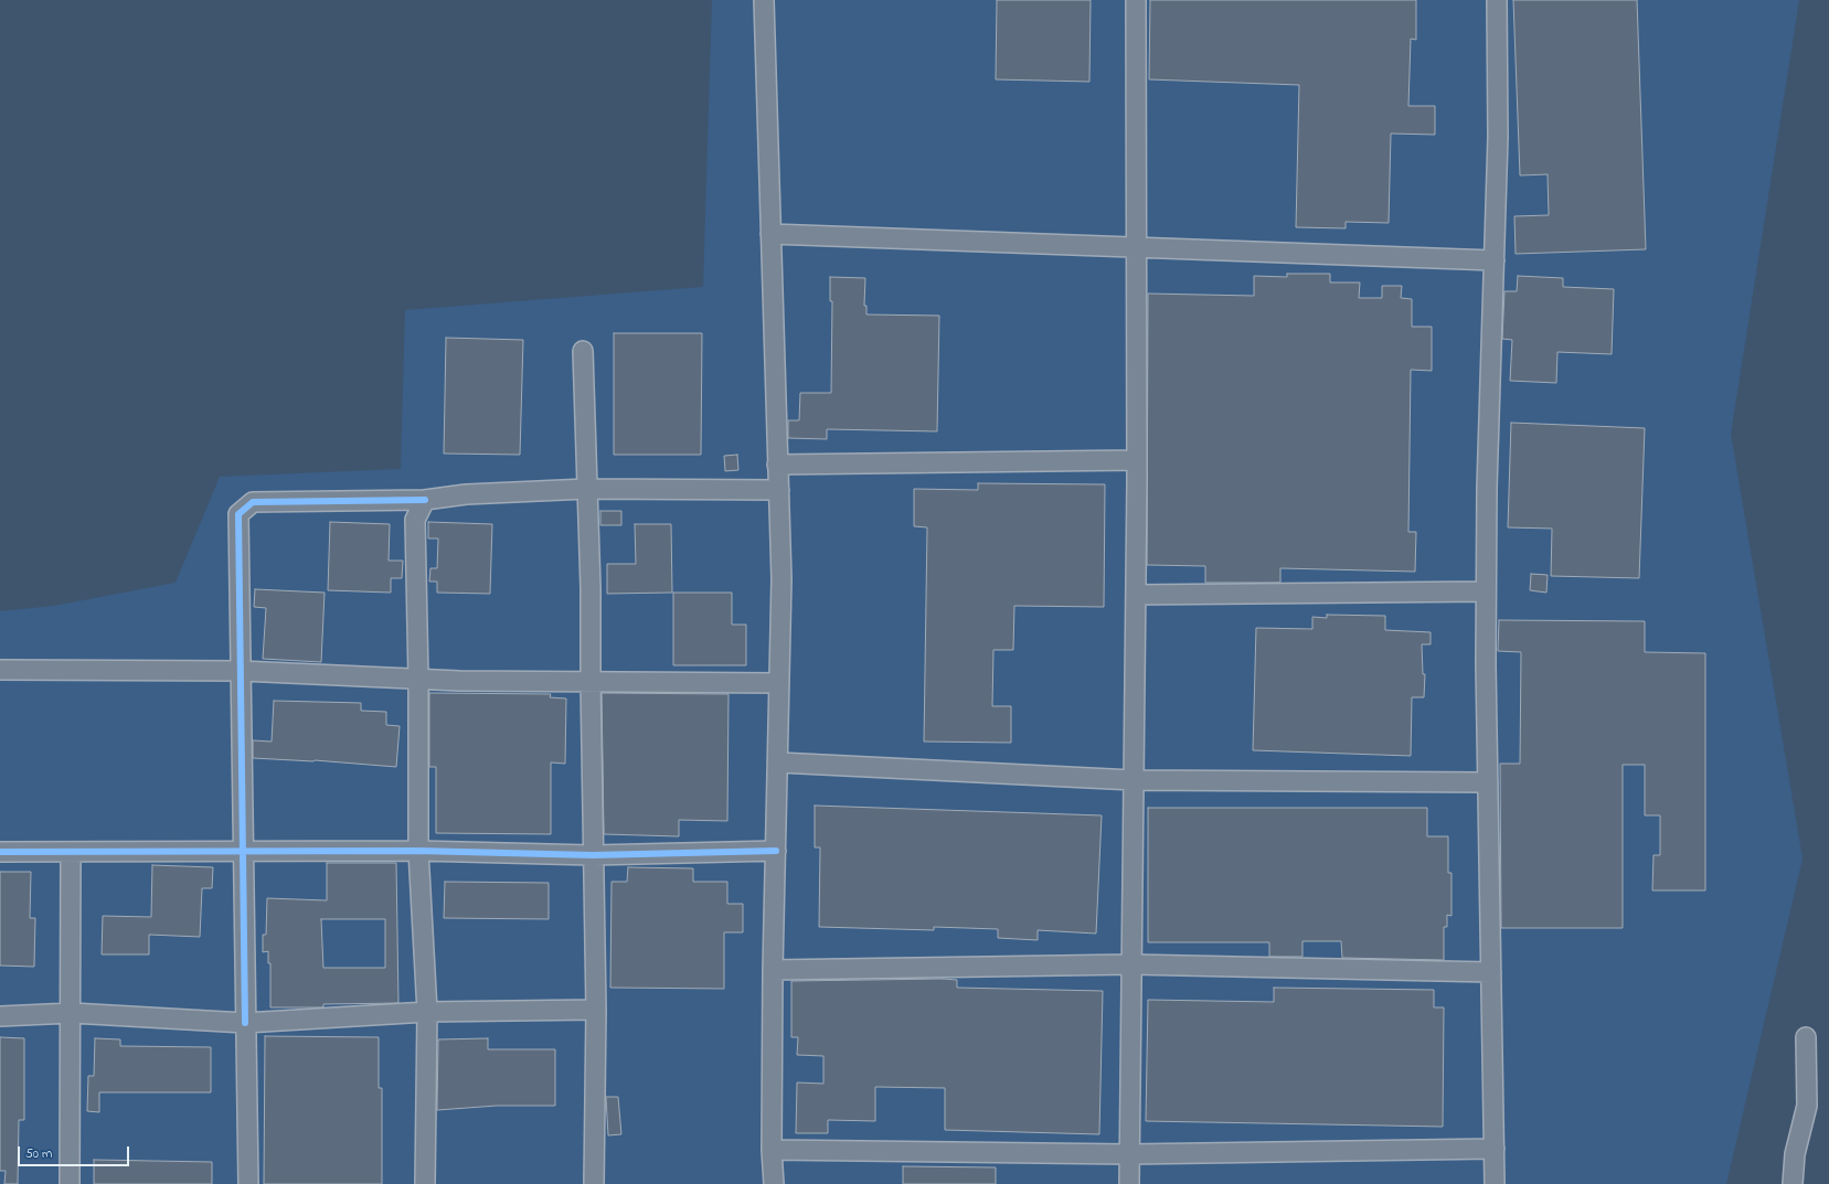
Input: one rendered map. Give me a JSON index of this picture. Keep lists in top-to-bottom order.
{
  "scale_bar": "50 m"
}
